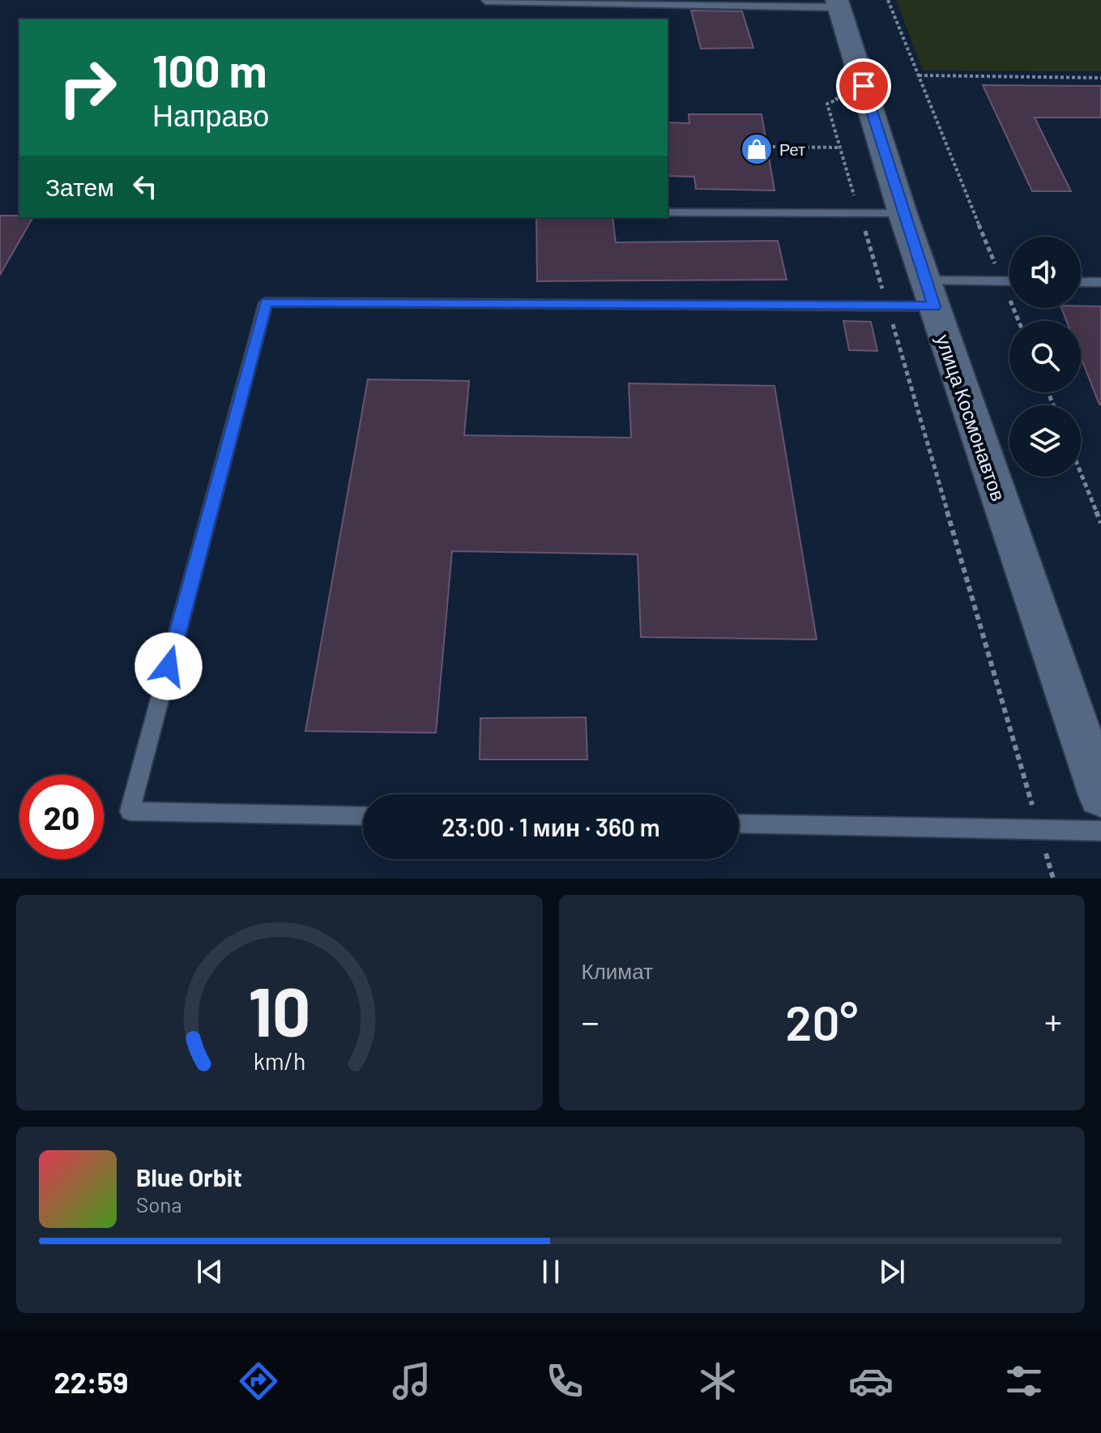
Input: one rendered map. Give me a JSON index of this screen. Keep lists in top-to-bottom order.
{
  "streets": {
    "main road": ["улица Космонавтов"]
  },
  "places": {
    "shop": ["Рет"]
  },
  "page": {
    "turn": ["100 m", "Направо"],
    "then": "Затем",
    "limit": "20",
    "trip": "23:00 · 1 мин · 360 m",
    "tile": "Климат",
    "heat": ["−", "20°", "+"],
    "song": ["Blue Orbit", "Sona"],
    "tabs": "22:59",
    "gauge": ["10", "km/h"]
  }
}
